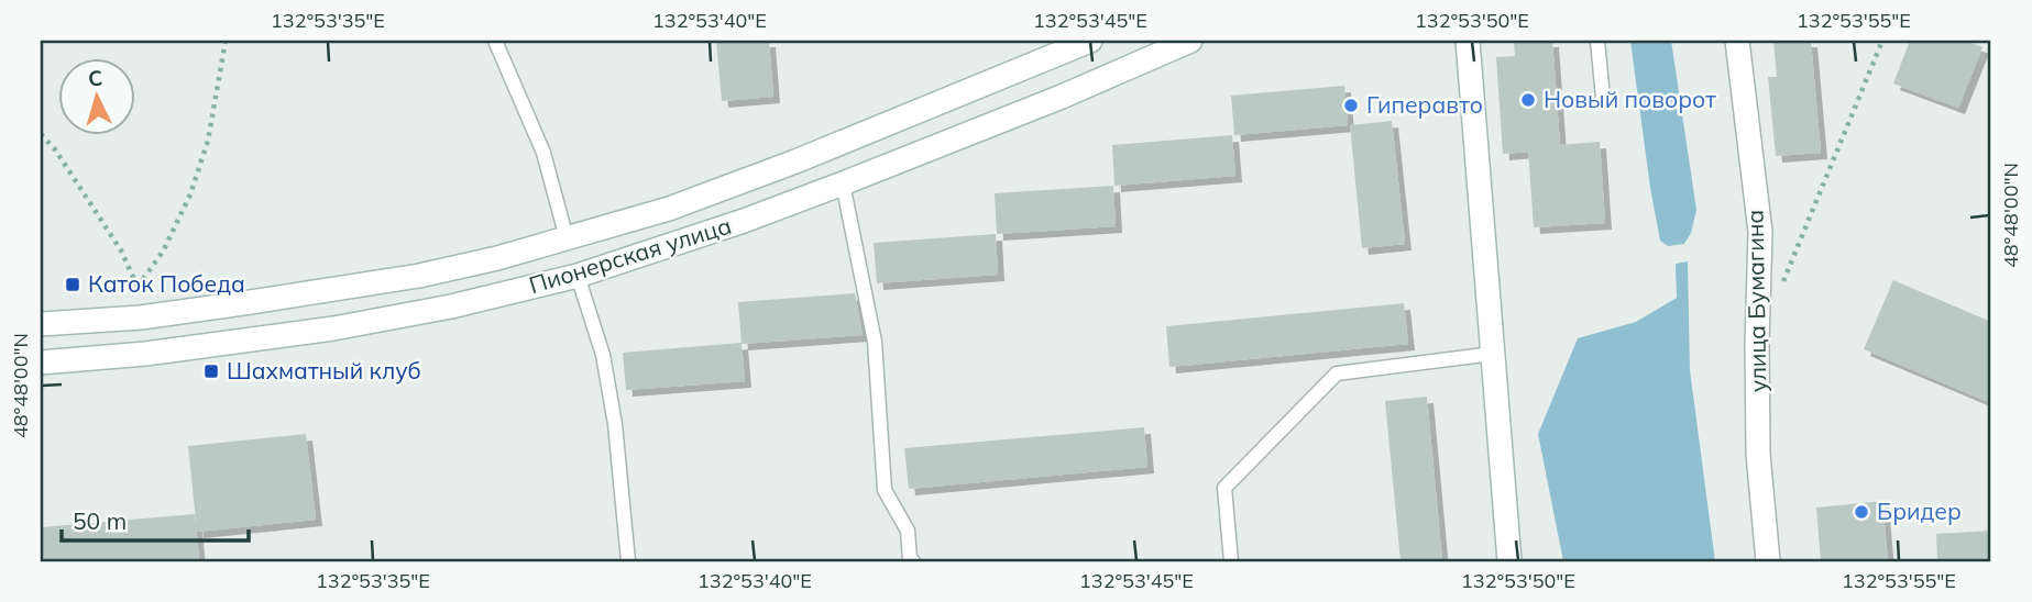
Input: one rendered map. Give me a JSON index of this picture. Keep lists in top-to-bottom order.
{
  "streets": {
    "main road": ["Пионерская улица", "улица Бумагина"]
  },
  "places": {
    "other": ["Новый поворот", "Гиперавто", "Бридер"],
    "transit": ["Каток Победа", "Шахматный клуб"]
  },
  "scale_bar": "50 m",
  "north": "top",
  "coordinates": [
    "132°53'35\"E",
    "132°53'40\"E",
    "132°53'45\"E",
    "132°53'50\"E",
    "132°53'55\"E",
    "48°48'00\"N"
  ]
}
